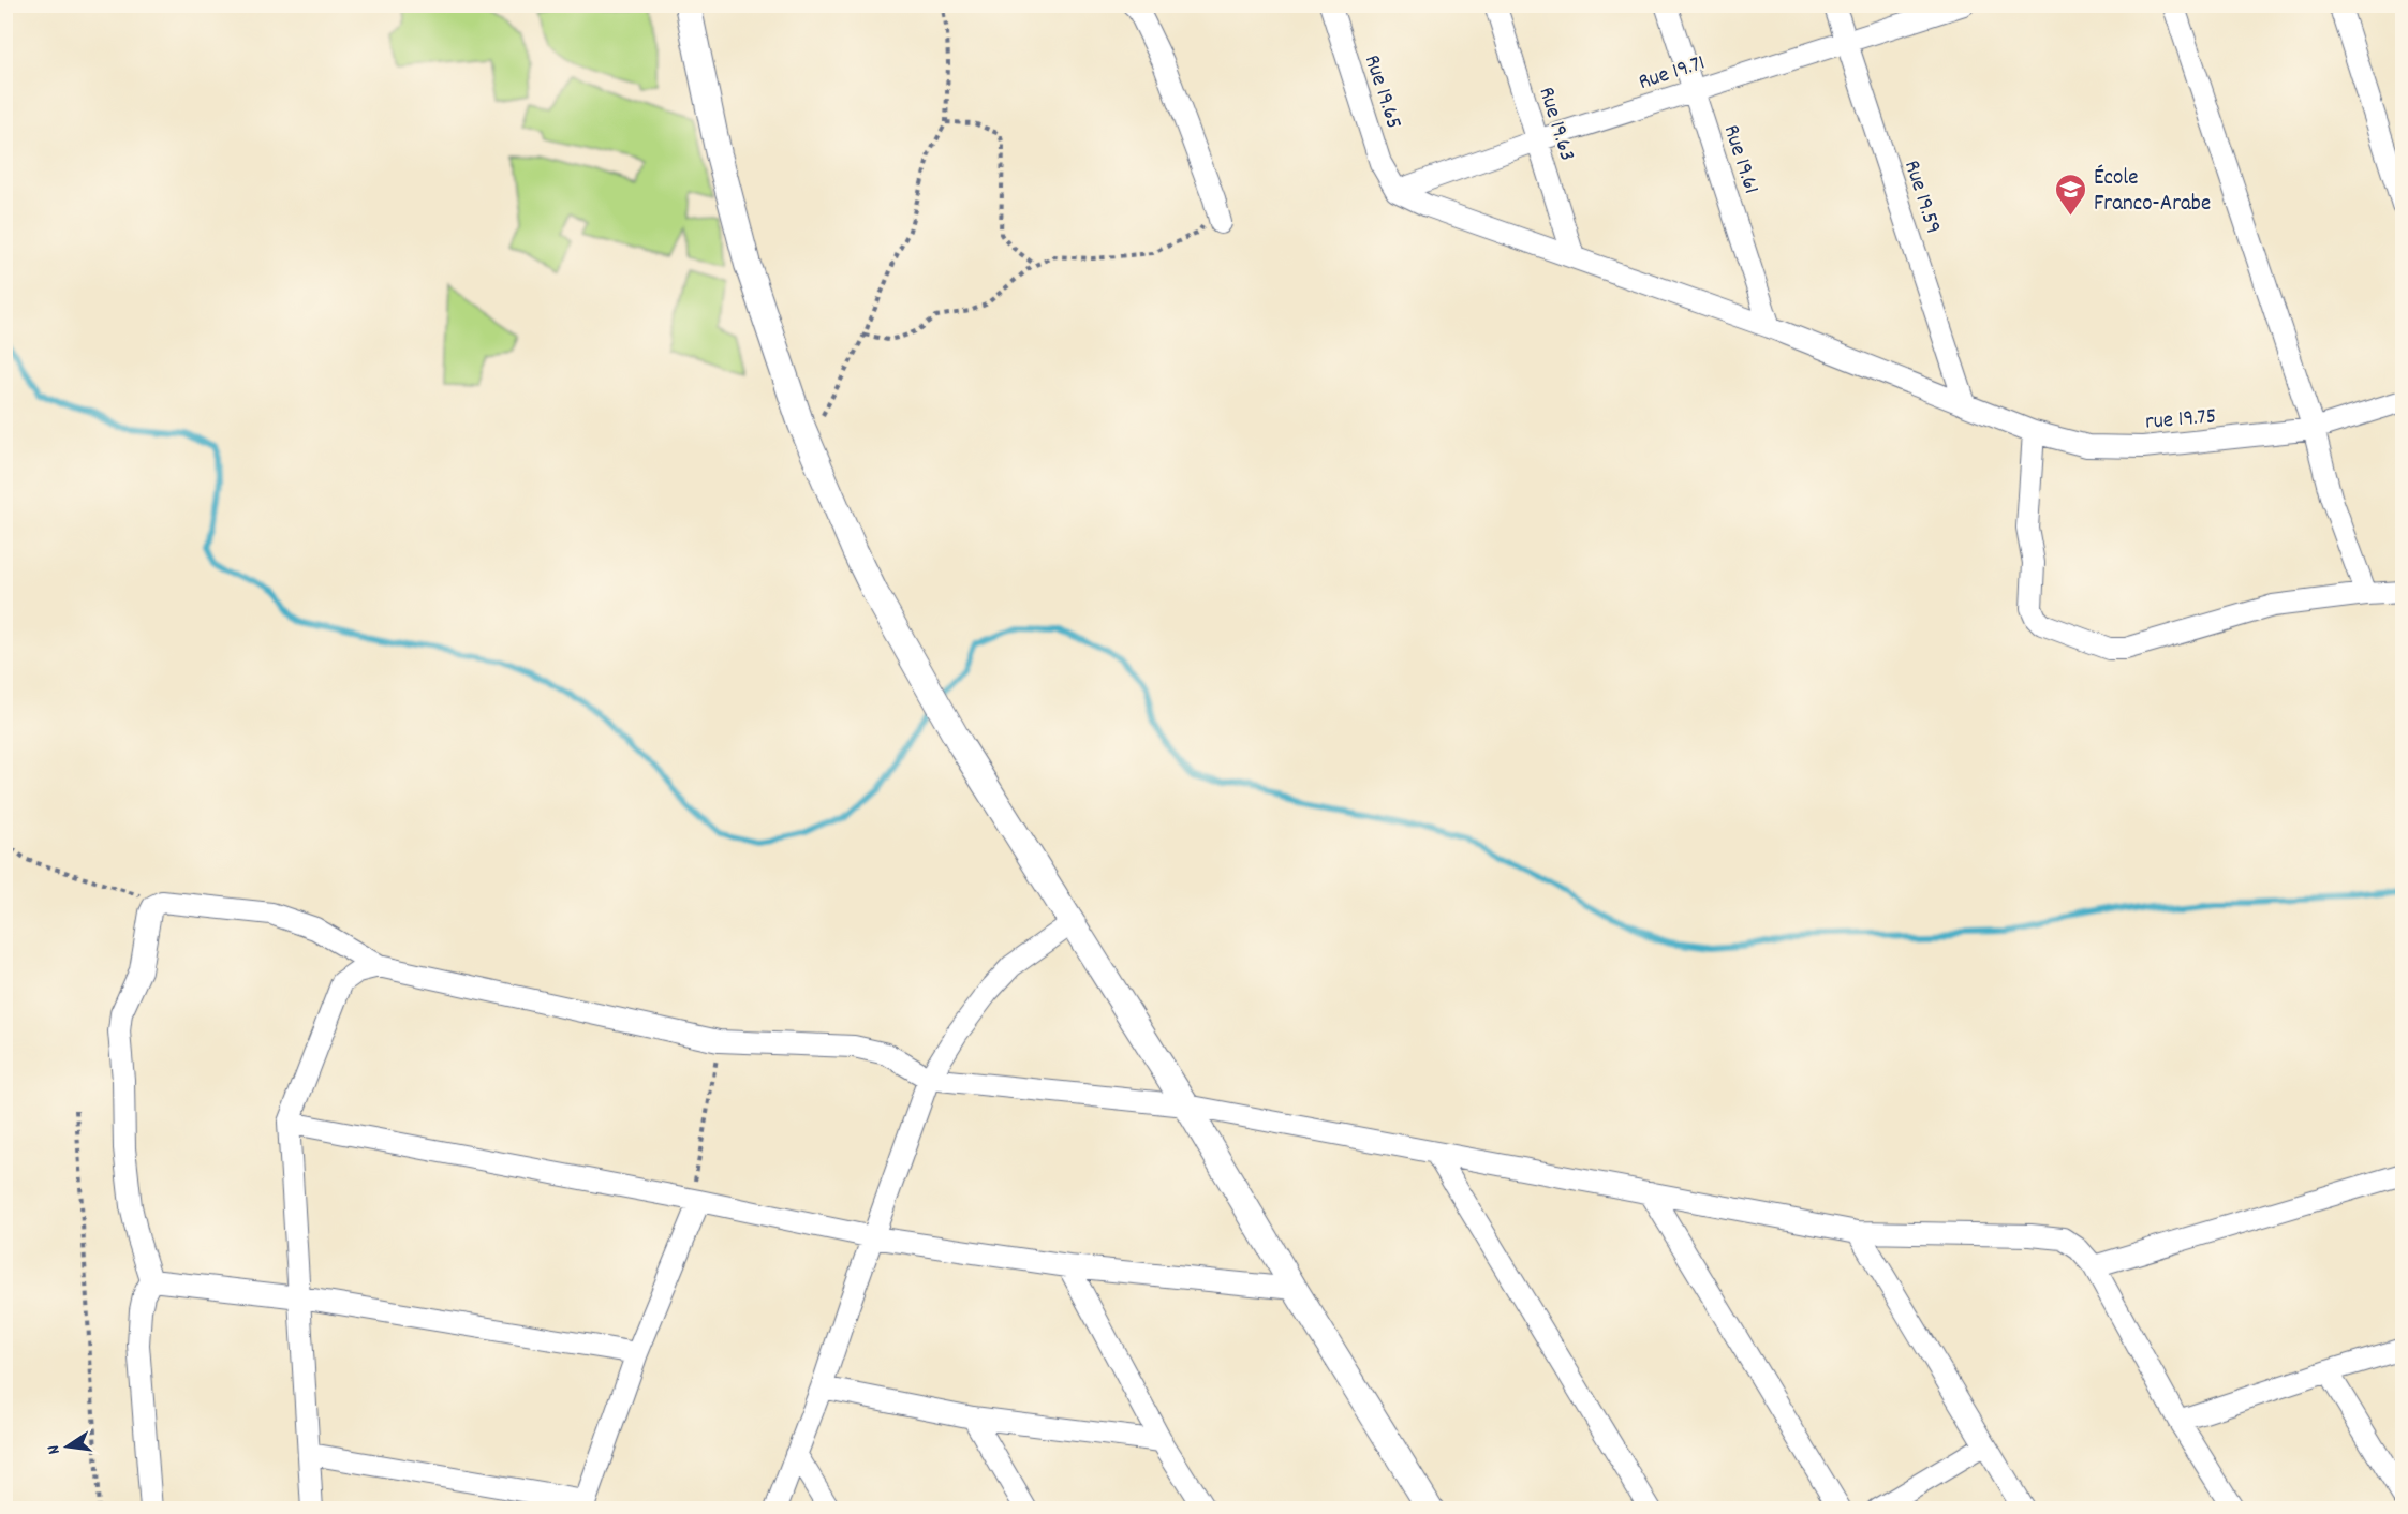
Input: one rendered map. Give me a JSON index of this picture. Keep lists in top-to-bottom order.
{
  "streets": {
    "street": [
      "Rue 19.71",
      "Rue 19.65",
      "Rue 19.63",
      "Rue 19.61",
      "Rue 19.59",
      "rue 19.75"
    ]
  },
  "crossings": [
    ["Rue 19.71", "Rue 19.65"],
    ["Rue 19.71", "Rue 19.63"],
    ["Rue 19.71", "Rue 19.61"],
    ["Rue 19.71", "Rue 19.59"],
    ["Rue 19.71", "rue 19.75"],
    ["Rue 19.65", "rue 19.75"],
    ["Rue 19.63", "rue 19.75"],
    ["Rue 19.61", "rue 19.75"],
    ["Rue 19.59", "rue 19.75"]
  ],
  "places": {
    "school or university": ["École Franco-Arabe"]
  },
  "north": "left"
}
